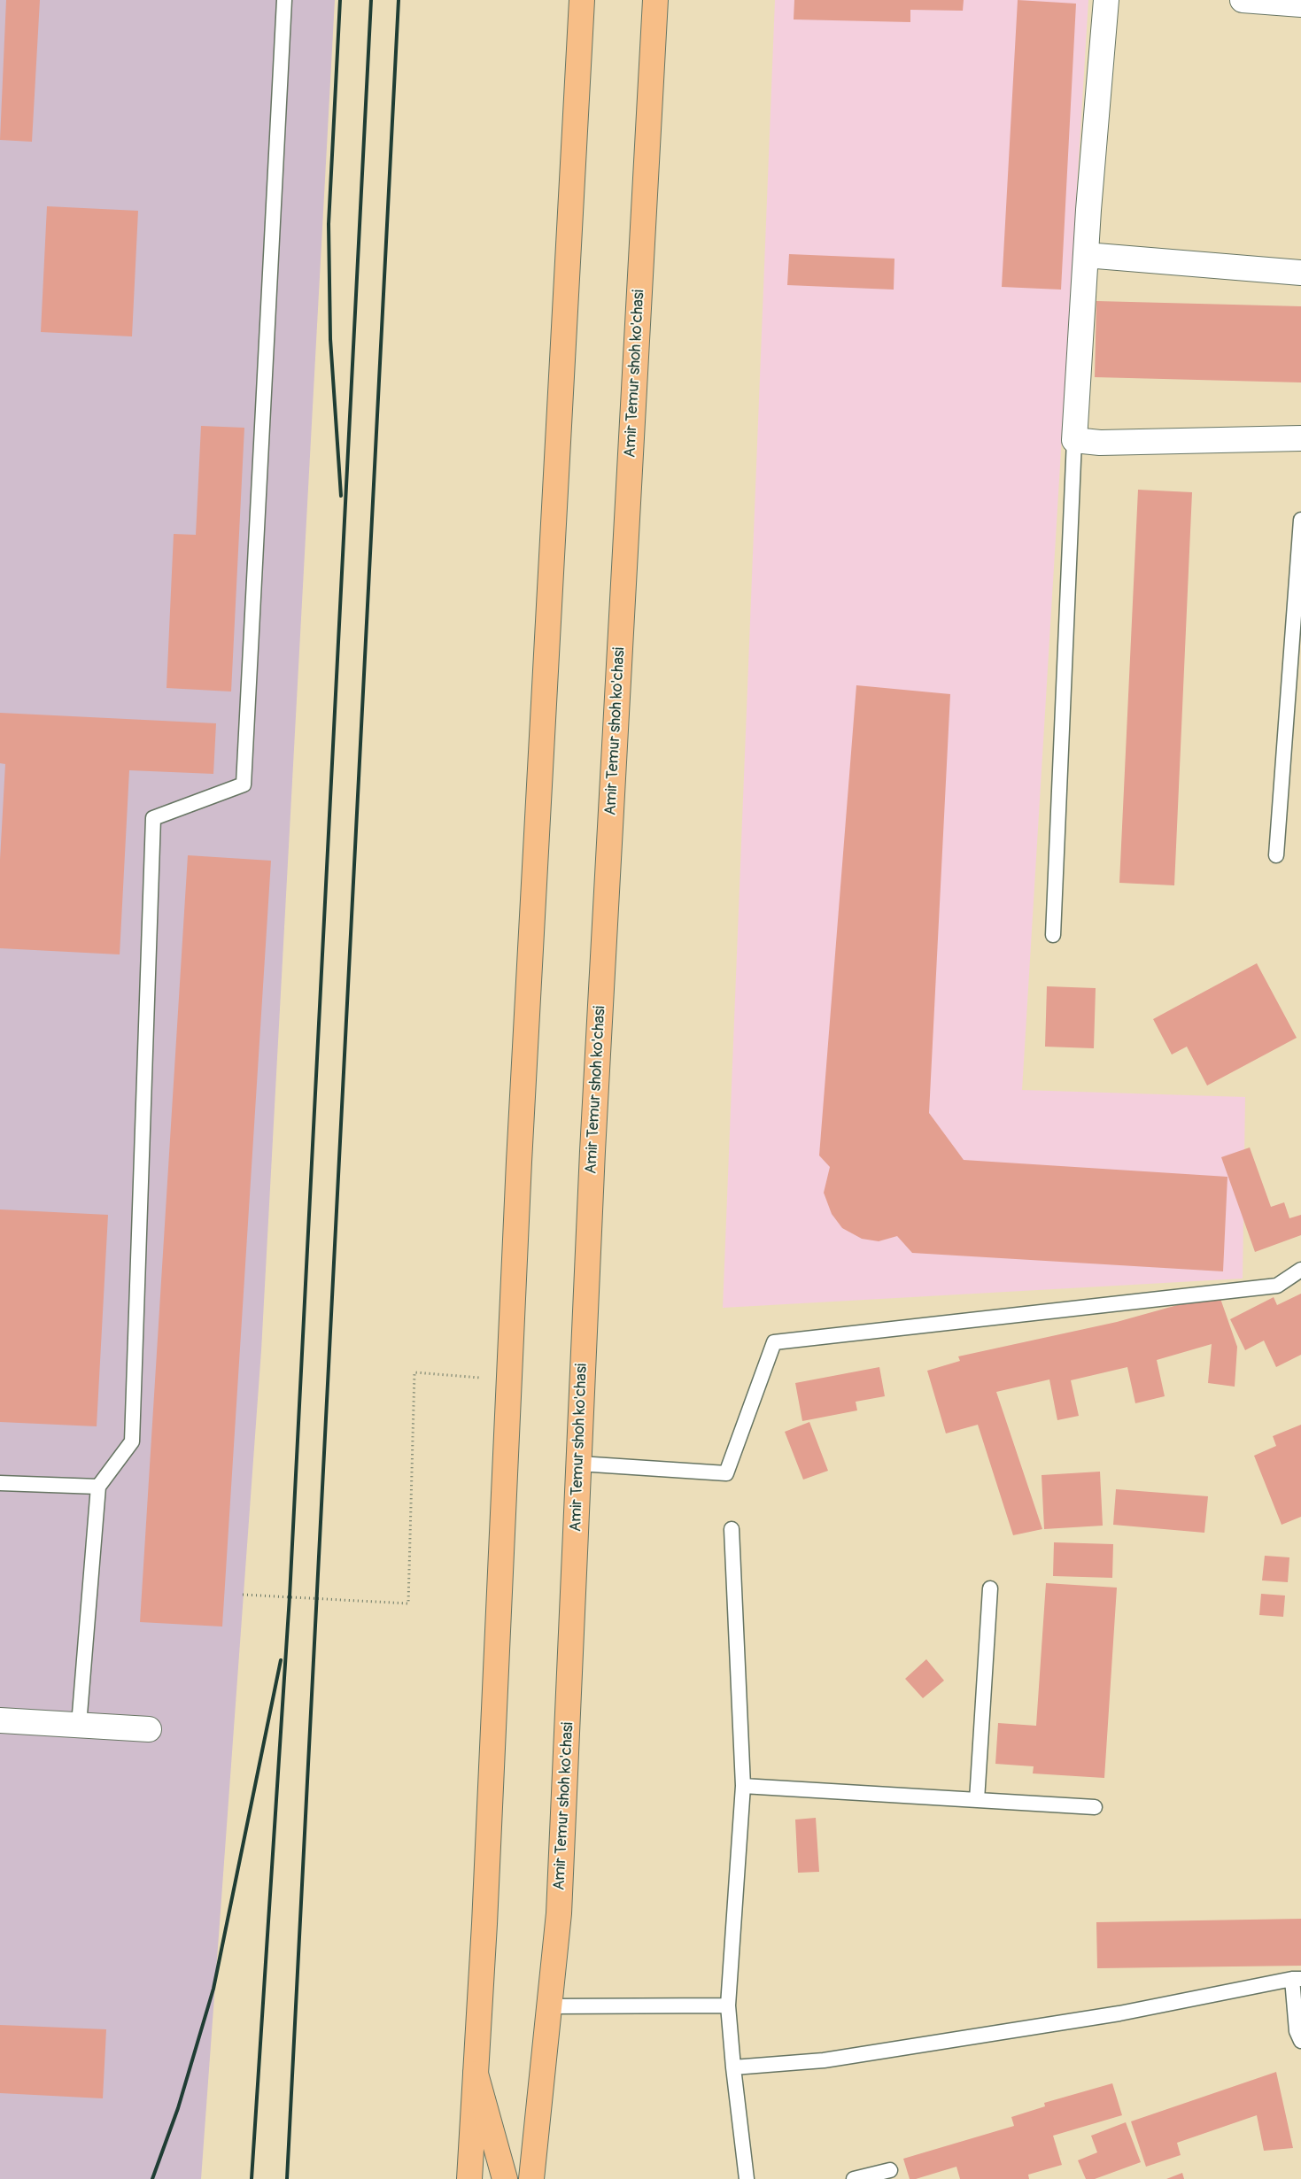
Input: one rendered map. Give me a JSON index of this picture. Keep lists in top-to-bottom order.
{
  "streets": {
    "main road": ["Amir Temur shoh ko'chasi"]
  }
}
